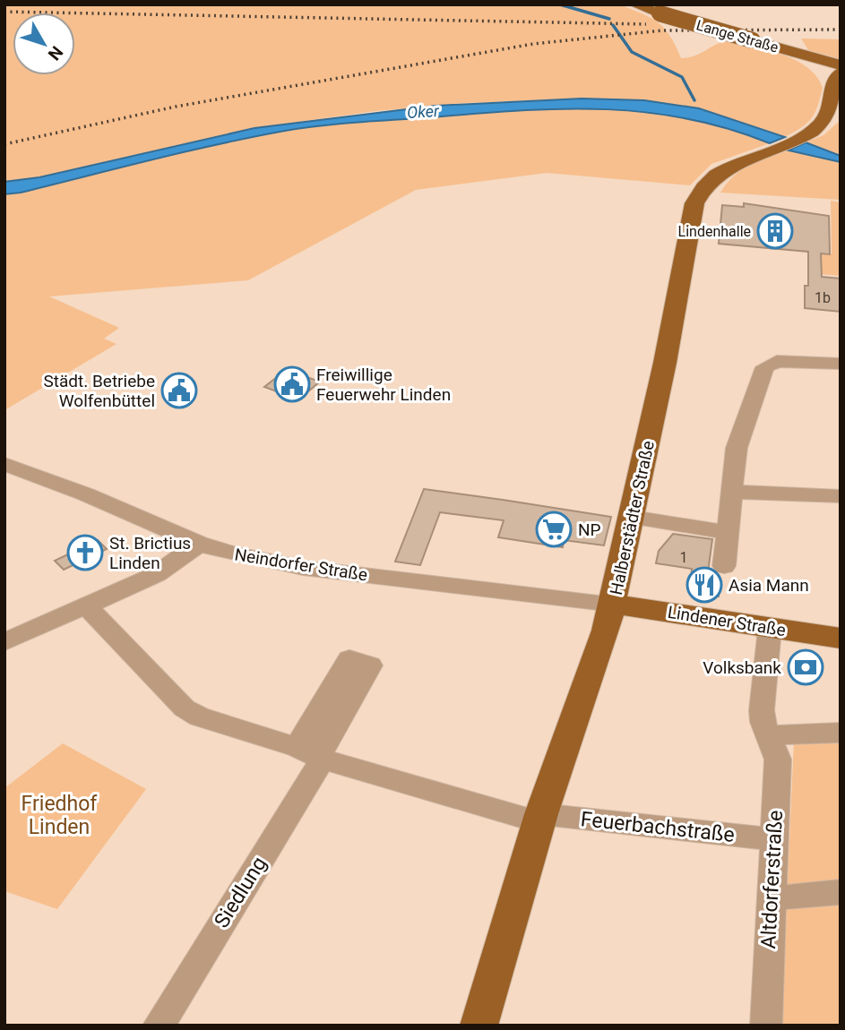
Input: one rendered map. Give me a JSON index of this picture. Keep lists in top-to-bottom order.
{
  "streets": {
    "main road": ["Lange Straße", "Halberstädter Straße", "Lindener Straße"],
    "street": [
      "Neindorfer Straße",
      "Feuerbachstraße",
      "Altdorferstraße",
      "Siedlung"
    ]
  },
  "crossings": [
    ["Halberstädter Straße", "Neindorfer Straße"],
    ["Halberstädter Straße", "Lindener Straße"],
    ["Halberstädter Straße", "Feuerbachstraße"],
    ["Neindorfer Straße", "Lindener Straße"],
    ["Lindener Straße", "Altdorferstraße"],
    ["Feuerbachstraße", "Altdorferstraße"]
  ],
  "water": ["Oker"],
  "parks": ["Friedhof Linden"],
  "places": {
    "building": ["Lindenhalle"],
    "public building": ["Freiwillige Feuerwehr Linden", "Städt. Betriebe Wolfenbüttel"],
    "supermarket": ["NP"],
    "church": ["St. Brictius Linden"],
    "restaurant": ["Asia Mann"],
    "bank": ["Volksbank"]
  },
  "house_numbers": ["1b", "1"],
  "north": "bottom right"
}
